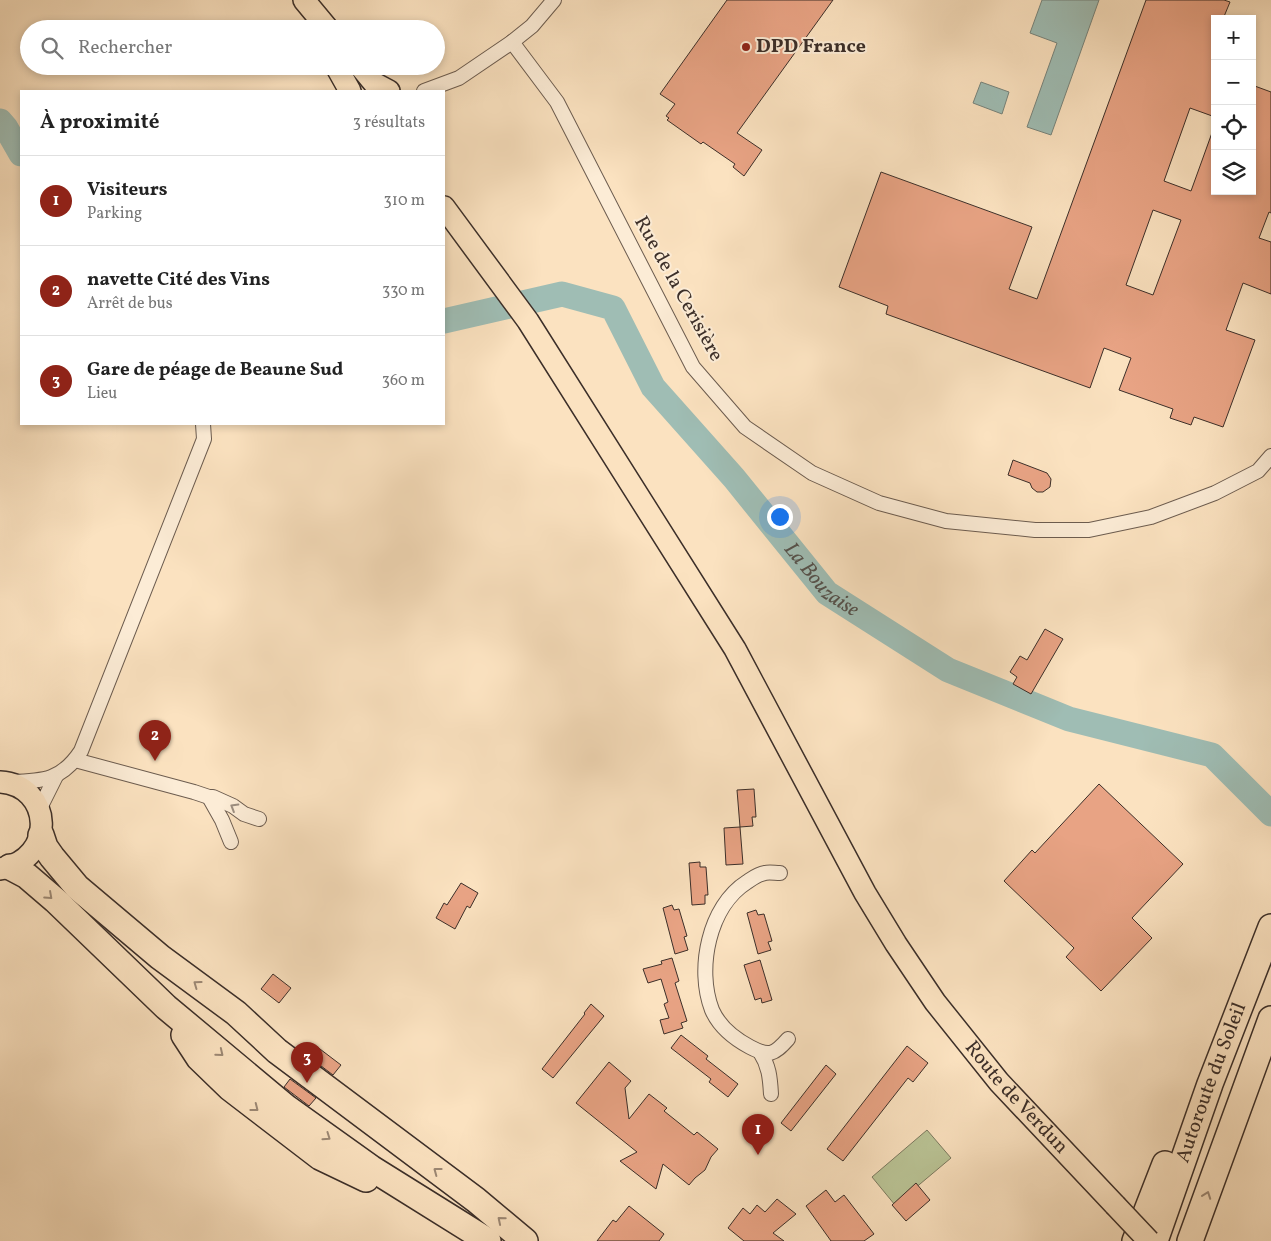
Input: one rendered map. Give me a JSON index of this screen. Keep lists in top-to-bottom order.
{
  "streets": {
    "highway": ["Autoroute du Soleil"],
    "main road": ["Route de Verdun"],
    "street": ["Rue de la Cerisière"]
  },
  "water": ["La Bouzaise"],
  "places": ["DPD France"],
  "page": {
    "map_buttons": ["+", "−"],
    "search": "Rechercher",
    "heading": ["À proximité", "3 résultats"],
    "list": [
      {
        "mark": "1",
        "name": "Visiteurs",
        "note": "Parking",
        "value": "310 m"
      },
      {
        "mark": "2",
        "name": "navette Cité des Vins",
        "note": "Arrêt de bus",
        "value": "330 m"
      },
      {
        "mark": "3",
        "name": "Gare de péage de Beaune Sud",
        "note": "Lieu",
        "value": "360 m"
      }
    ],
    "pins": ["2", "3", "1"]
  }
}
